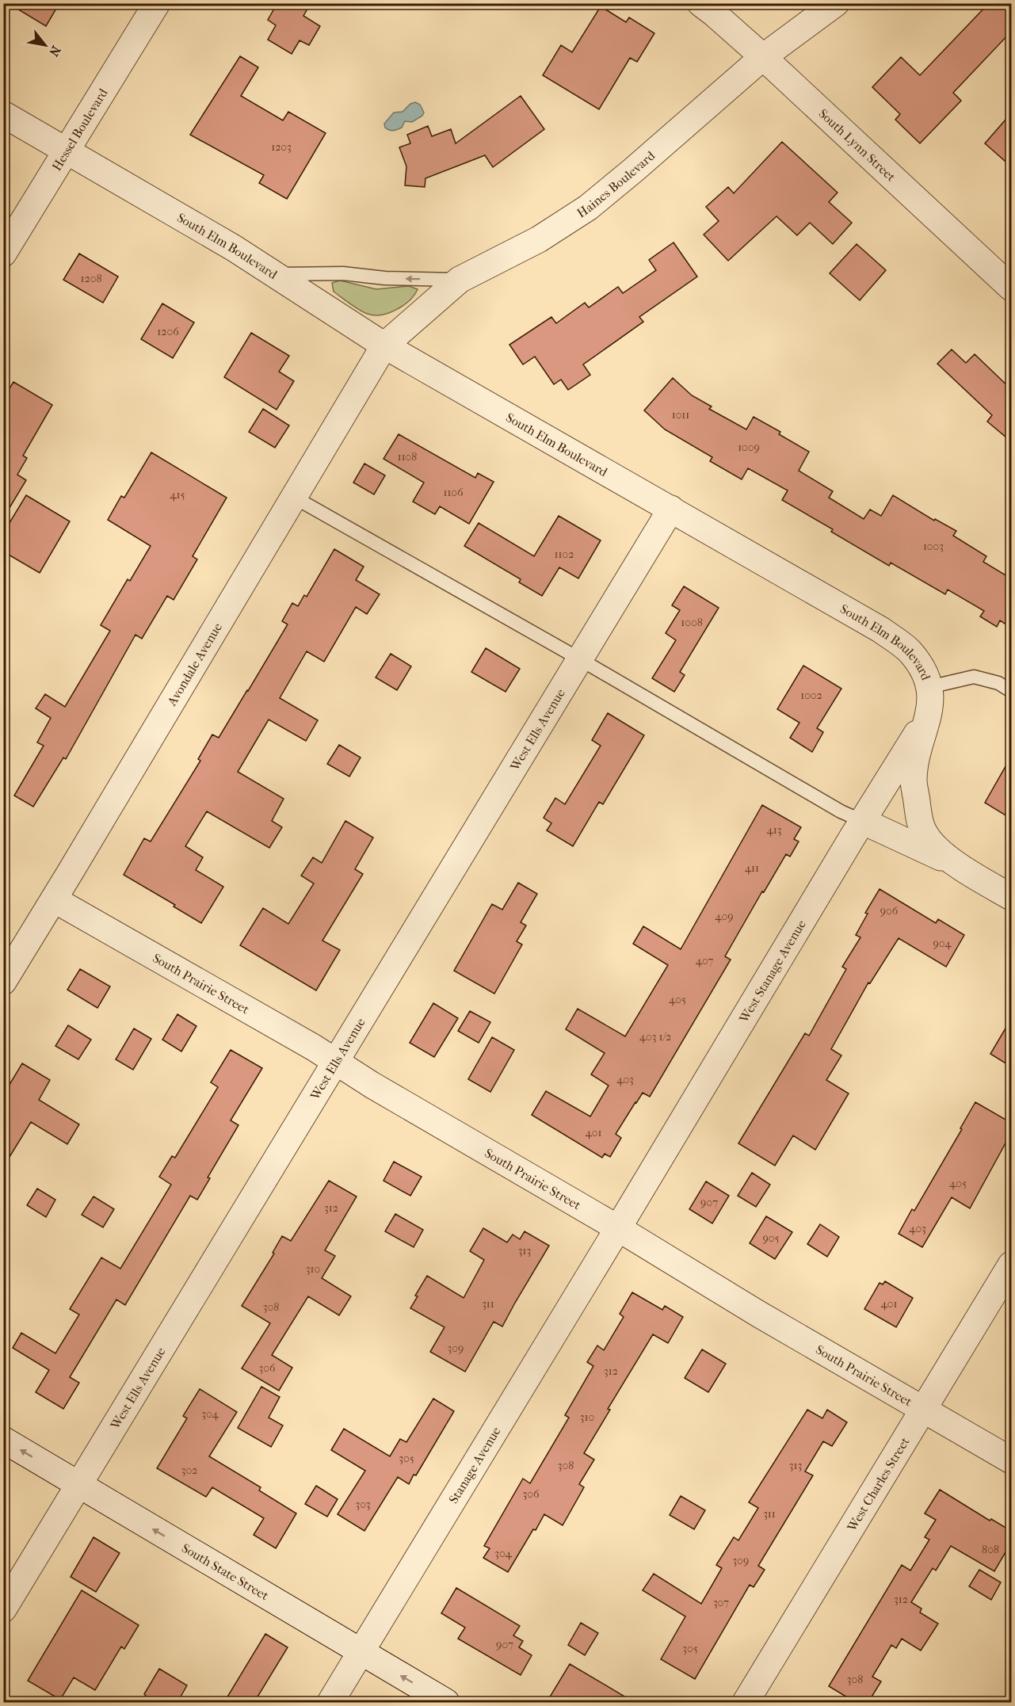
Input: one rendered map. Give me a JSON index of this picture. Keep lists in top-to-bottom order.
{
  "streets": {
    "street": [
      "Hessel Boulevard",
      "South Lynn Street",
      "Haines Boulevard",
      "South Elm Boulevard",
      "Avondale Avenue",
      "West Ells Avenue",
      "West Stanage Avenue",
      "South Prairie Street",
      "Stanage Avenue",
      "West Charles Street",
      "South State Street"
    ]
  },
  "crossings": [
    ["Hessel Boulevard", "South Elm Boulevard"],
    ["South Lynn Street", "Haines Boulevard"],
    ["Haines Boulevard", "South Elm Boulevard"],
    ["Haines Boulevard", "Avondale Avenue"],
    ["South Elm Boulevard", "Avondale Avenue"],
    ["South Elm Boulevard", "West Ells Avenue"],
    ["South Elm Boulevard", "West Stanage Avenue"],
    ["Avondale Avenue", "South Prairie Street"],
    ["West Ells Avenue", "South Prairie Street"],
    ["West Ells Avenue", "South State Street"],
    ["West Stanage Avenue", "South Prairie Street"],
    ["West Stanage Avenue", "Stanage Avenue"],
    ["South Prairie Street", "Stanage Avenue"],
    ["South Prairie Street", "West Charles Street"],
    ["Stanage Avenue", "South State Street"]
  ],
  "one_way": ["South State Street"],
  "house_numbers": [
    "1203",
    "1208",
    "1206",
    "1011",
    "1009",
    "1108",
    "1106",
    "415",
    "1003",
    "1102",
    "1008",
    "1002",
    "413",
    "411",
    "906",
    "409",
    "904",
    "407",
    "405",
    "403 1/2",
    "403",
    "401",
    "405",
    "907",
    "312",
    "403",
    "905",
    "313",
    "310",
    "311",
    "401",
    "308",
    "309",
    "306",
    "312",
    "304",
    "310",
    "305",
    "308",
    "313",
    "302",
    "306",
    "303",
    "311",
    "808",
    "304",
    "309",
    "312",
    "307",
    "907",
    "305",
    "308"
  ],
  "north": "bottom right"
}
